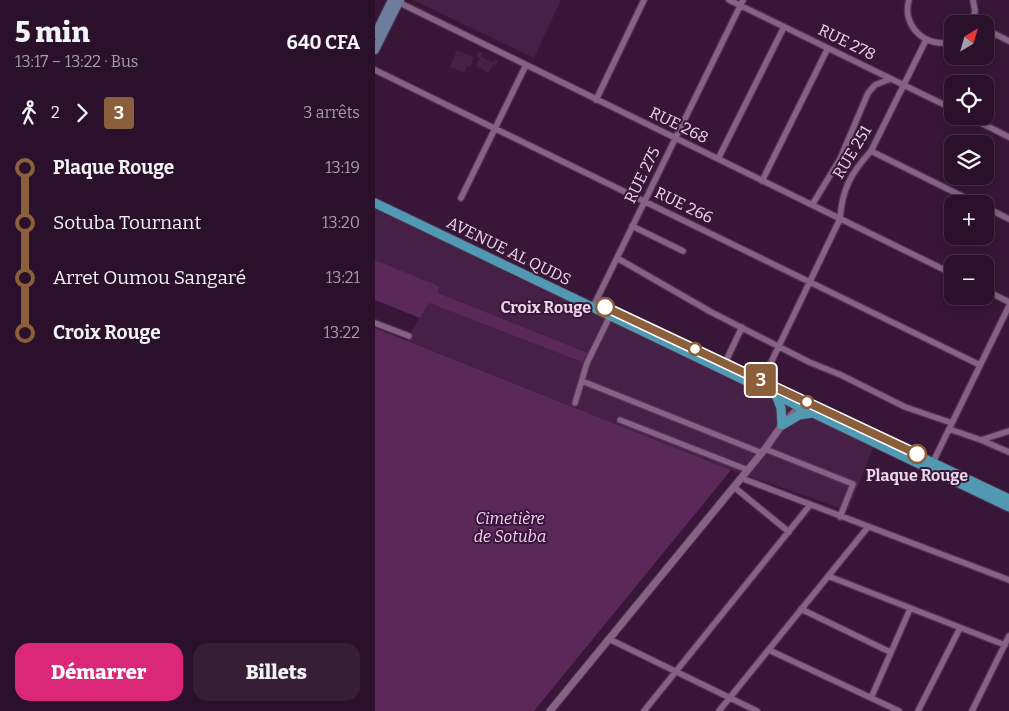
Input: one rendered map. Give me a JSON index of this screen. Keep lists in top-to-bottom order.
{
  "streets": {
    "main road": ["AVENUE AL QUDS"],
    "street": [
      "RUE 278",
      "RUE 268",
      "RUE 251",
      "RUE 275",
      "RUE 266"
    ]
  },
  "crossings": [
    ["RUE 278", "RUE 251"],
    ["RUE 278", "RUE 275"],
    ["RUE 268", "RUE 251"],
    ["RUE 268", "RUE 275"],
    ["RUE 251", "RUE 266"],
    ["RUE 251", "AVENUE AL QUDS"],
    ["RUE 275", "RUE 266"],
    ["RUE 275", "AVENUE AL QUDS"]
  ],
  "parks": ["Cimetière de Sotuba"],
  "places": ["Croix Rouge", "Plaque Rouge"],
  "lines": ["bus line 3"],
  "north": "top right",
  "page": {
    "heading": ["5 min", "13:17 – 13:22 · Bus", "640 CFA"],
    "on_map": "3",
    "map_buttons": ["+", "−"],
    "legs": ["2", "3", "3 arrêts"],
    "list": [
      {
        "name": "Plaque Rouge",
        "value": "13:19"
      },
      {
        "name": "Sotuba Tournant",
        "value": "13:20"
      },
      {
        "name": "Arret Oumou Sangaré",
        "value": "13:21"
      },
      {
        "name": "Croix Rouge",
        "value": "13:22"
      }
    ],
    "buttons": ["Démarrer", "Billets"]
  }
}
